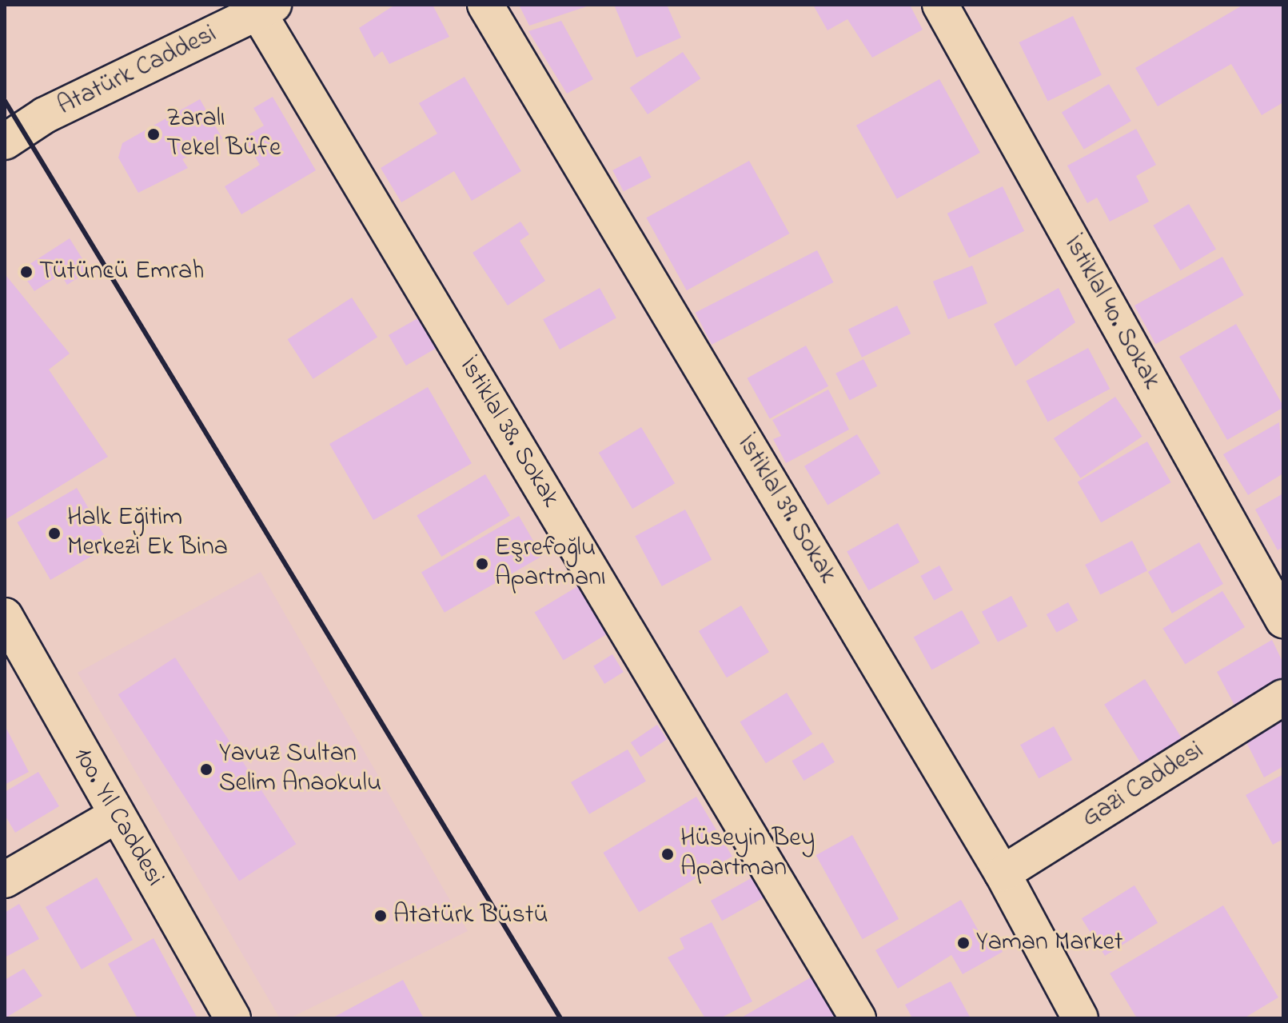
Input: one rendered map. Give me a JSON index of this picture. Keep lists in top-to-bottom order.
{
  "streets": {
    "street": [
      "Atatürk Caddesi",
      "İstiklal 40. Sokak",
      "İstiklal 38. Sokak",
      "İstiklal 39. Sokak",
      "Gazi Caddesi",
      "100. Yıl Caddesi"
    ]
  },
  "crossings": [
    ["Atatürk Caddesi", "İstiklal 38. Sokak"],
    ["İstiklal 39. Sokak", "Gazi Caddesi"]
  ],
  "places": [
    "Zaralı Tekel Büfe",
    "Tütüncü Emrah",
    "Halk Eğitim Merkezi Ek Bina",
    "Eşrefoğlu Apartmanı",
    "Yavuz Sultan Selim Anaokulu",
    "Hüseyin Bey Apartman",
    "Atatürk Büstü",
    "Yaman Market"
  ]
}
